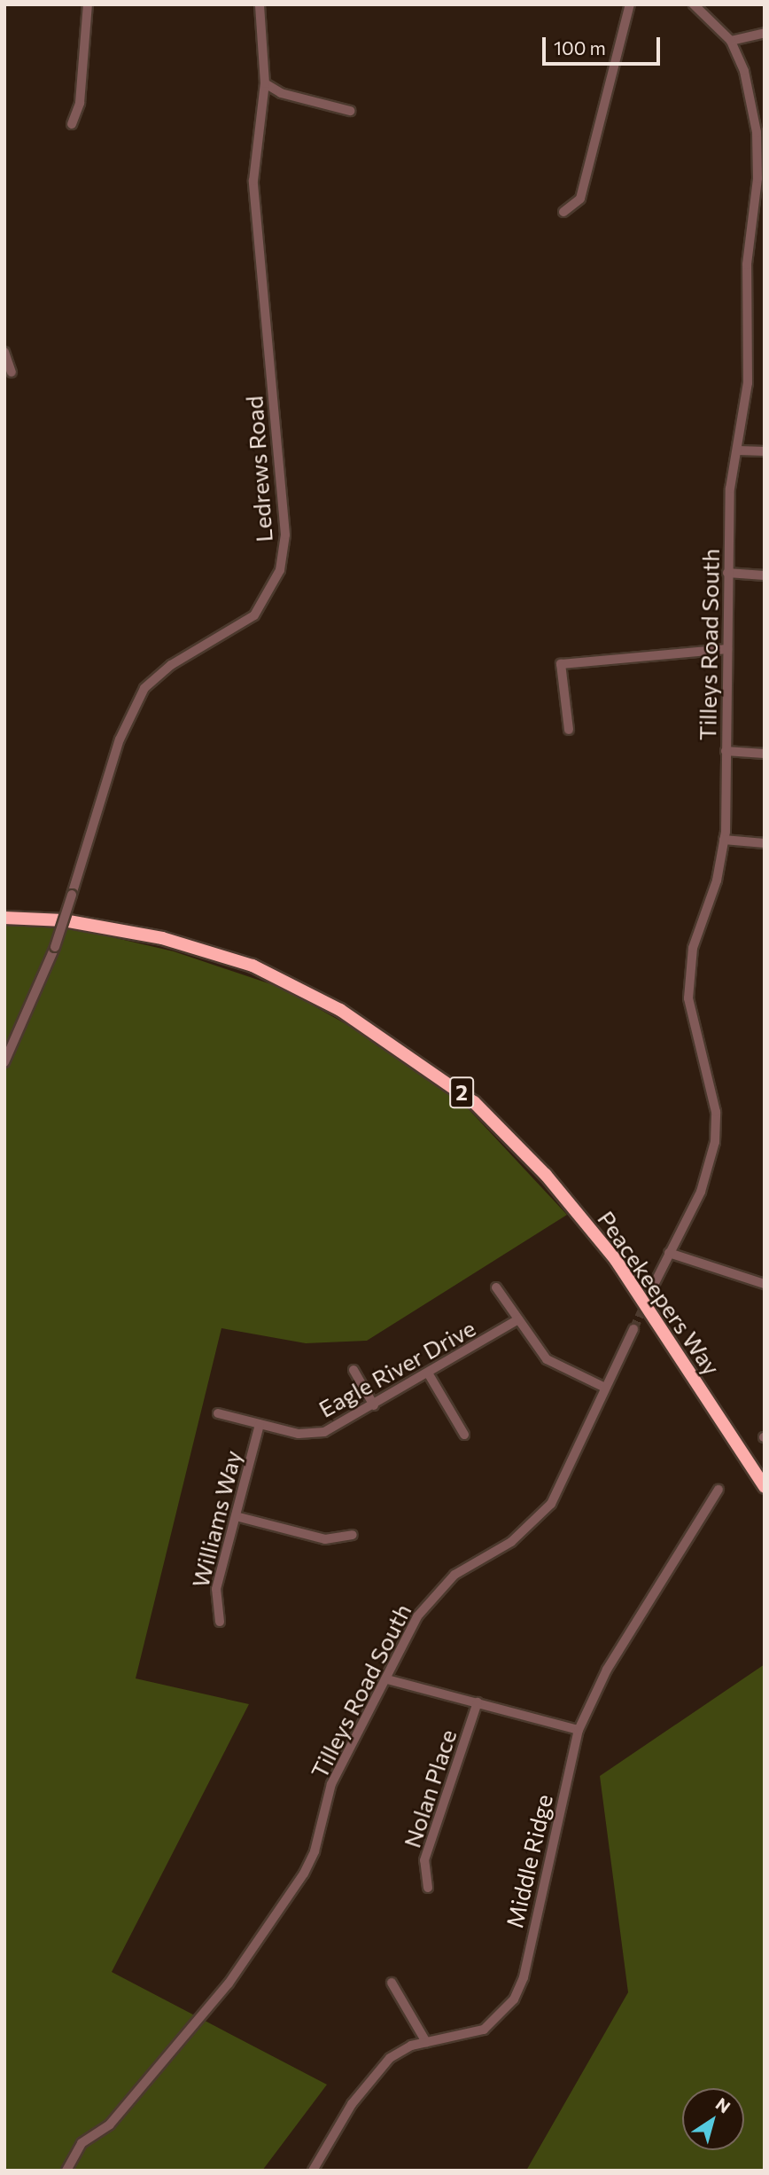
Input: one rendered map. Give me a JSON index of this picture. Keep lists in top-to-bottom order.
{
  "streets": {
    "highway": ["2", "Peacekeepers Way"],
    "street": [
      "Ledrews Road",
      "Tilleys Road South",
      "Eagle River Drive",
      "Williams Way",
      "Nolan Place",
      "Middle Ridge"
    ]
  },
  "crossings": [
    ["Eagle River Drive", "Williams Way"]
  ],
  "scale_bar": "100 m",
  "north": "top right"
}
